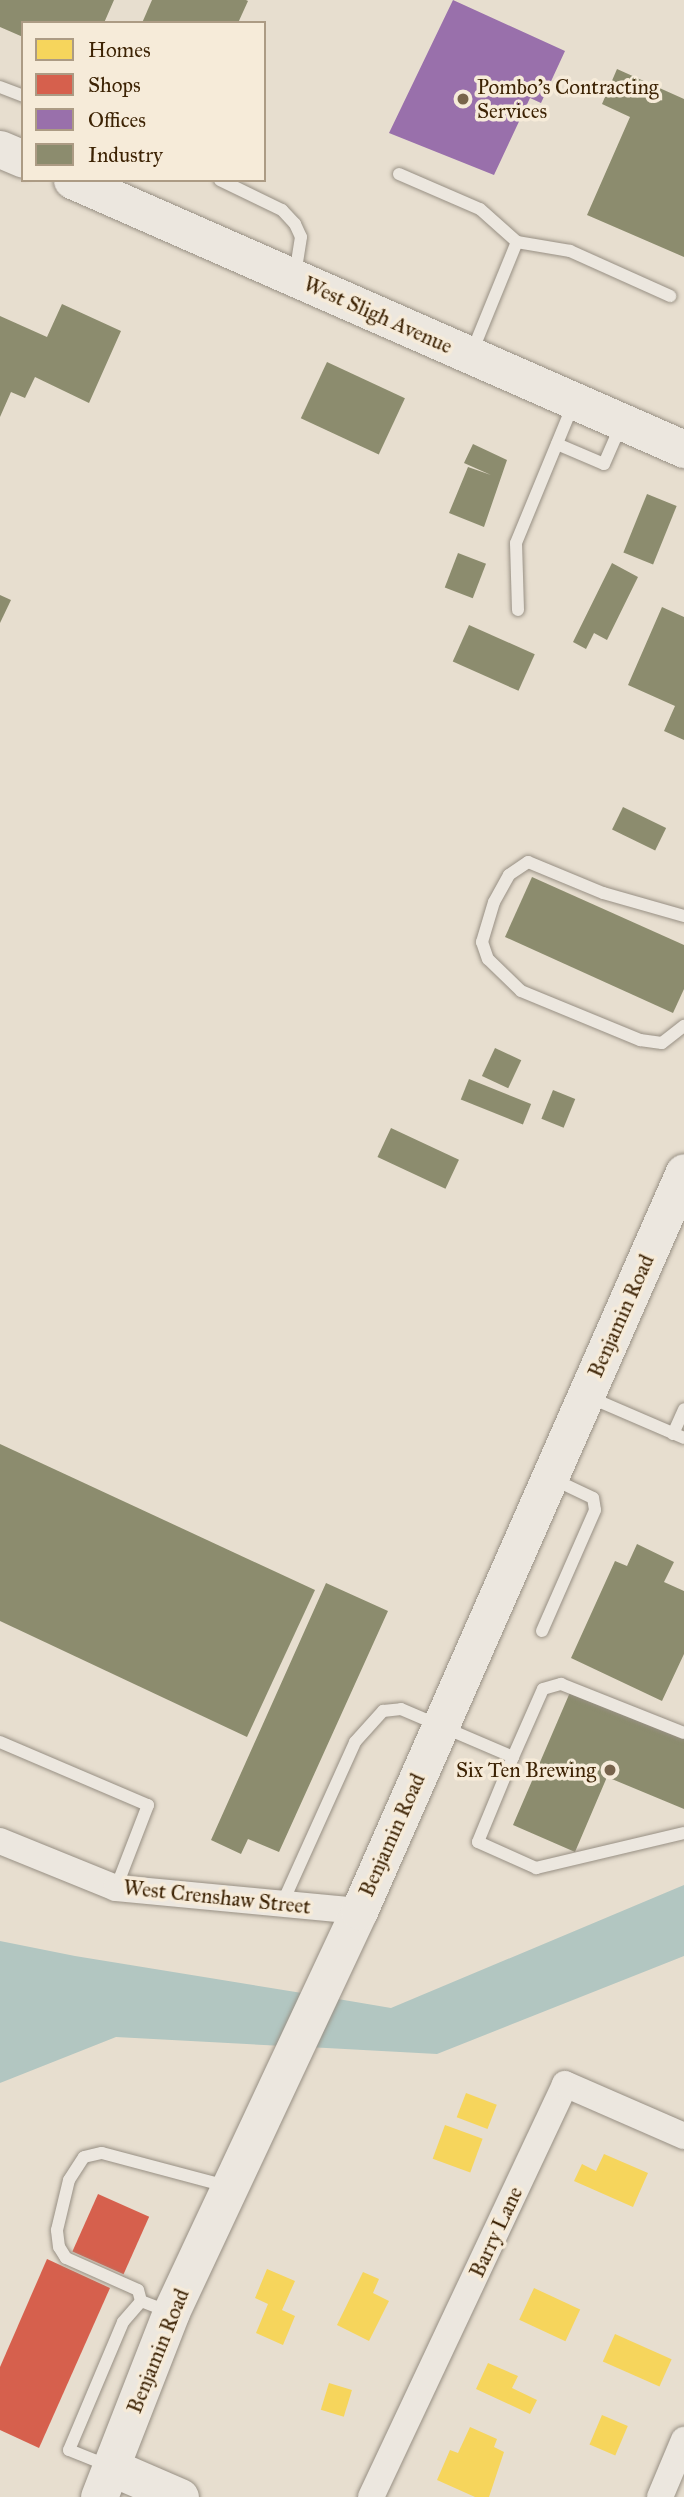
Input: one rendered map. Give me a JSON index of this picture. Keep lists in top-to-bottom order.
{
  "streets": {
    "street": [
      "West Sligh Avenue",
      "Benjamin Road",
      "West Crenshaw Street",
      "Barry Lane"
    ]
  },
  "crossings": [
    ["Benjamin Road", "West Crenshaw Street"]
  ],
  "places": ["Pombo's Contracting Services", "Six Ten Brewing"],
  "legend": [
    "Homes",
    "Shops",
    "Offices",
    "Industry"
  ]
}
